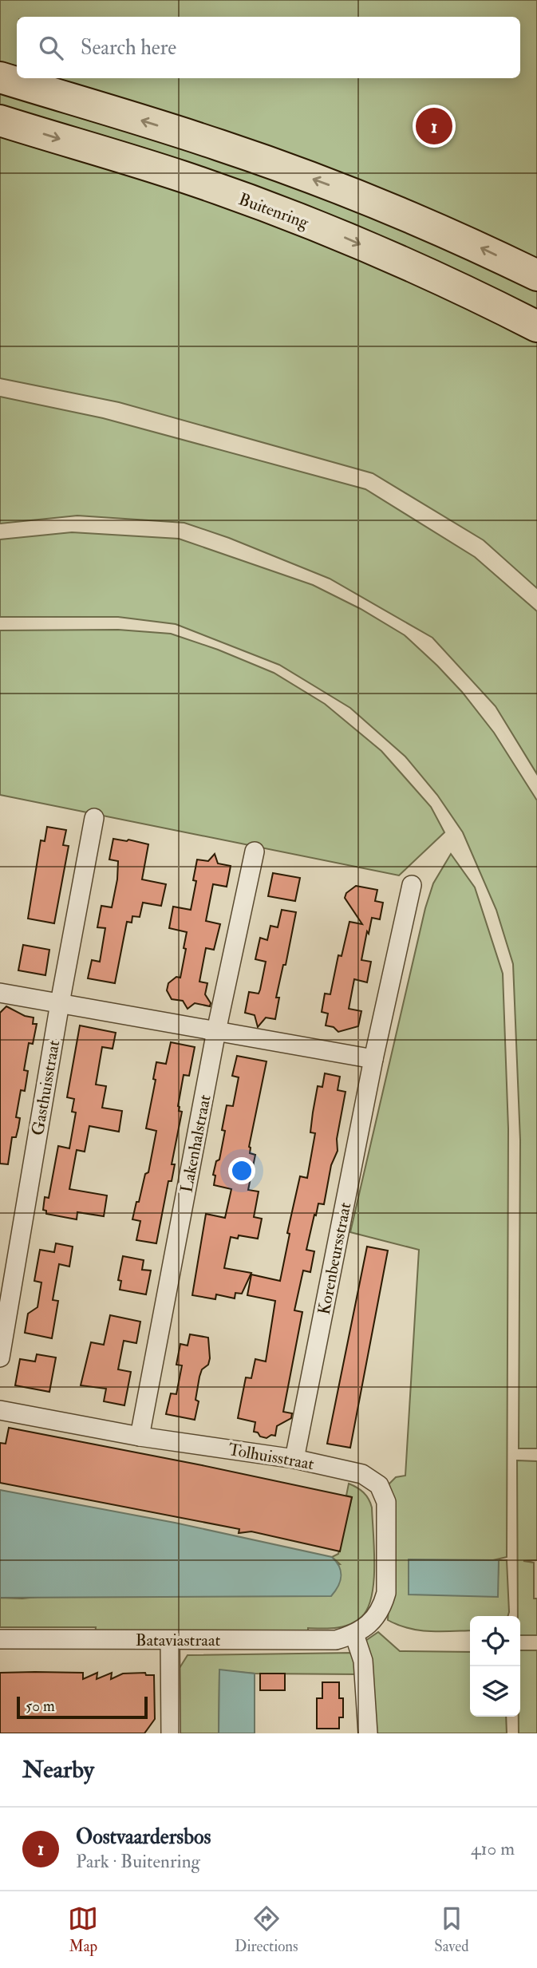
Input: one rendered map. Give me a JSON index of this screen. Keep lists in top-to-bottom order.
{
  "streets": {
    "highway": ["Buitenring"],
    "street": [
      "Gasthuisstraat",
      "Lakenhalstraat",
      "Korenbeursstraat",
      "Tolhuisstraat",
      "Bataviastraat"
    ]
  },
  "crossings": [
    ["Lakenhalstraat", "Tolhuisstraat"],
    ["Korenbeursstraat", "Tolhuisstraat"],
    ["Tolhuisstraat", "Bataviastraat"]
  ],
  "scale_bar": "50 m",
  "page": {
    "search": "Search here",
    "pins": "1",
    "scale": "50 m",
    "heading": "Nearby",
    "list": [
      {
        "mark": "1",
        "name": "Oostvaardersbos",
        "note": "Park · Buitenring",
        "value": "410 m"
      }
    ],
    "nav": ["Map", "Directions", "Saved"]
  }
}
